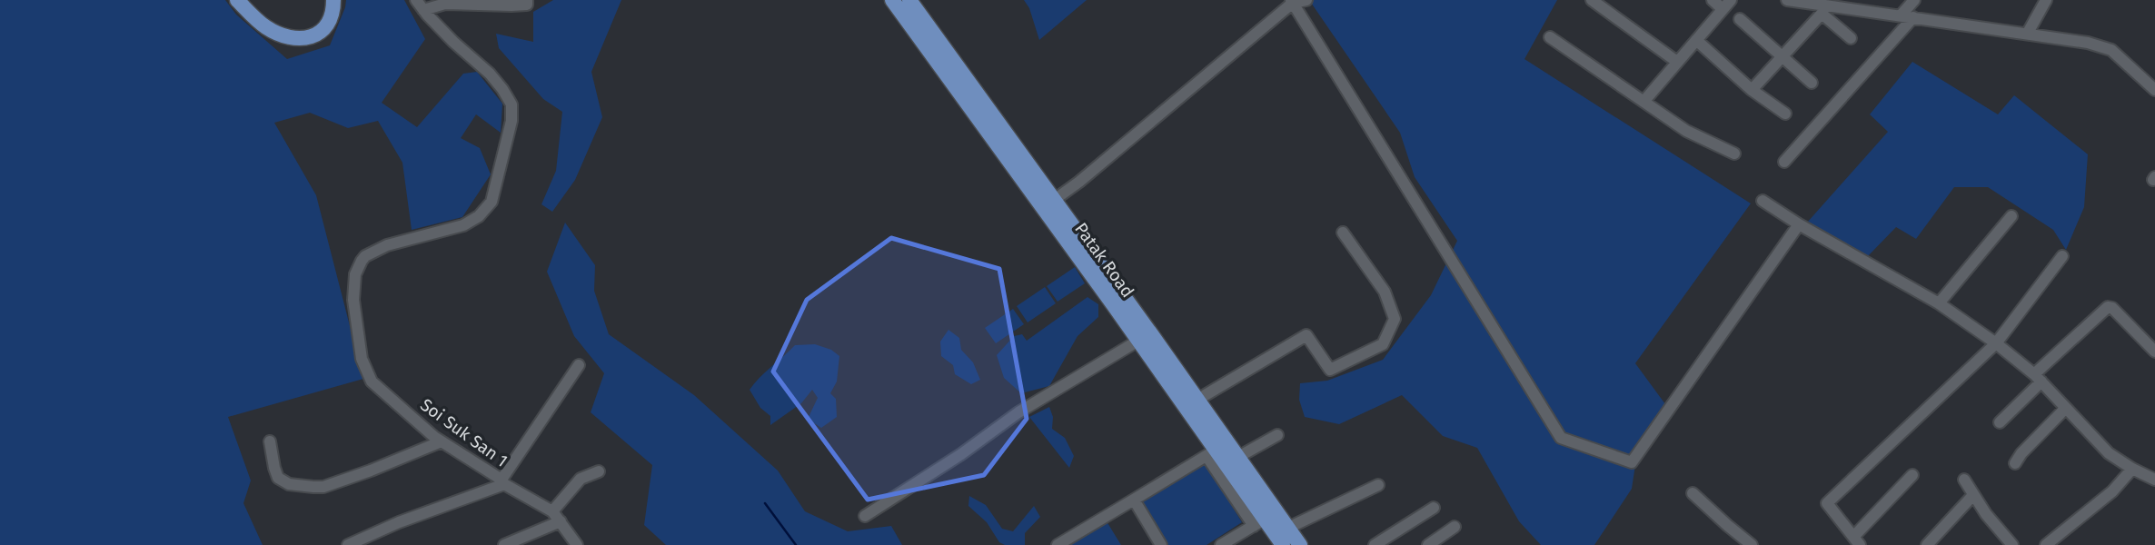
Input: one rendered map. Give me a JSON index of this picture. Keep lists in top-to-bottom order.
{
  "streets": {
    "main road": ["Patak Road"],
    "street": ["Soi Suk San 1"]
  }
}
